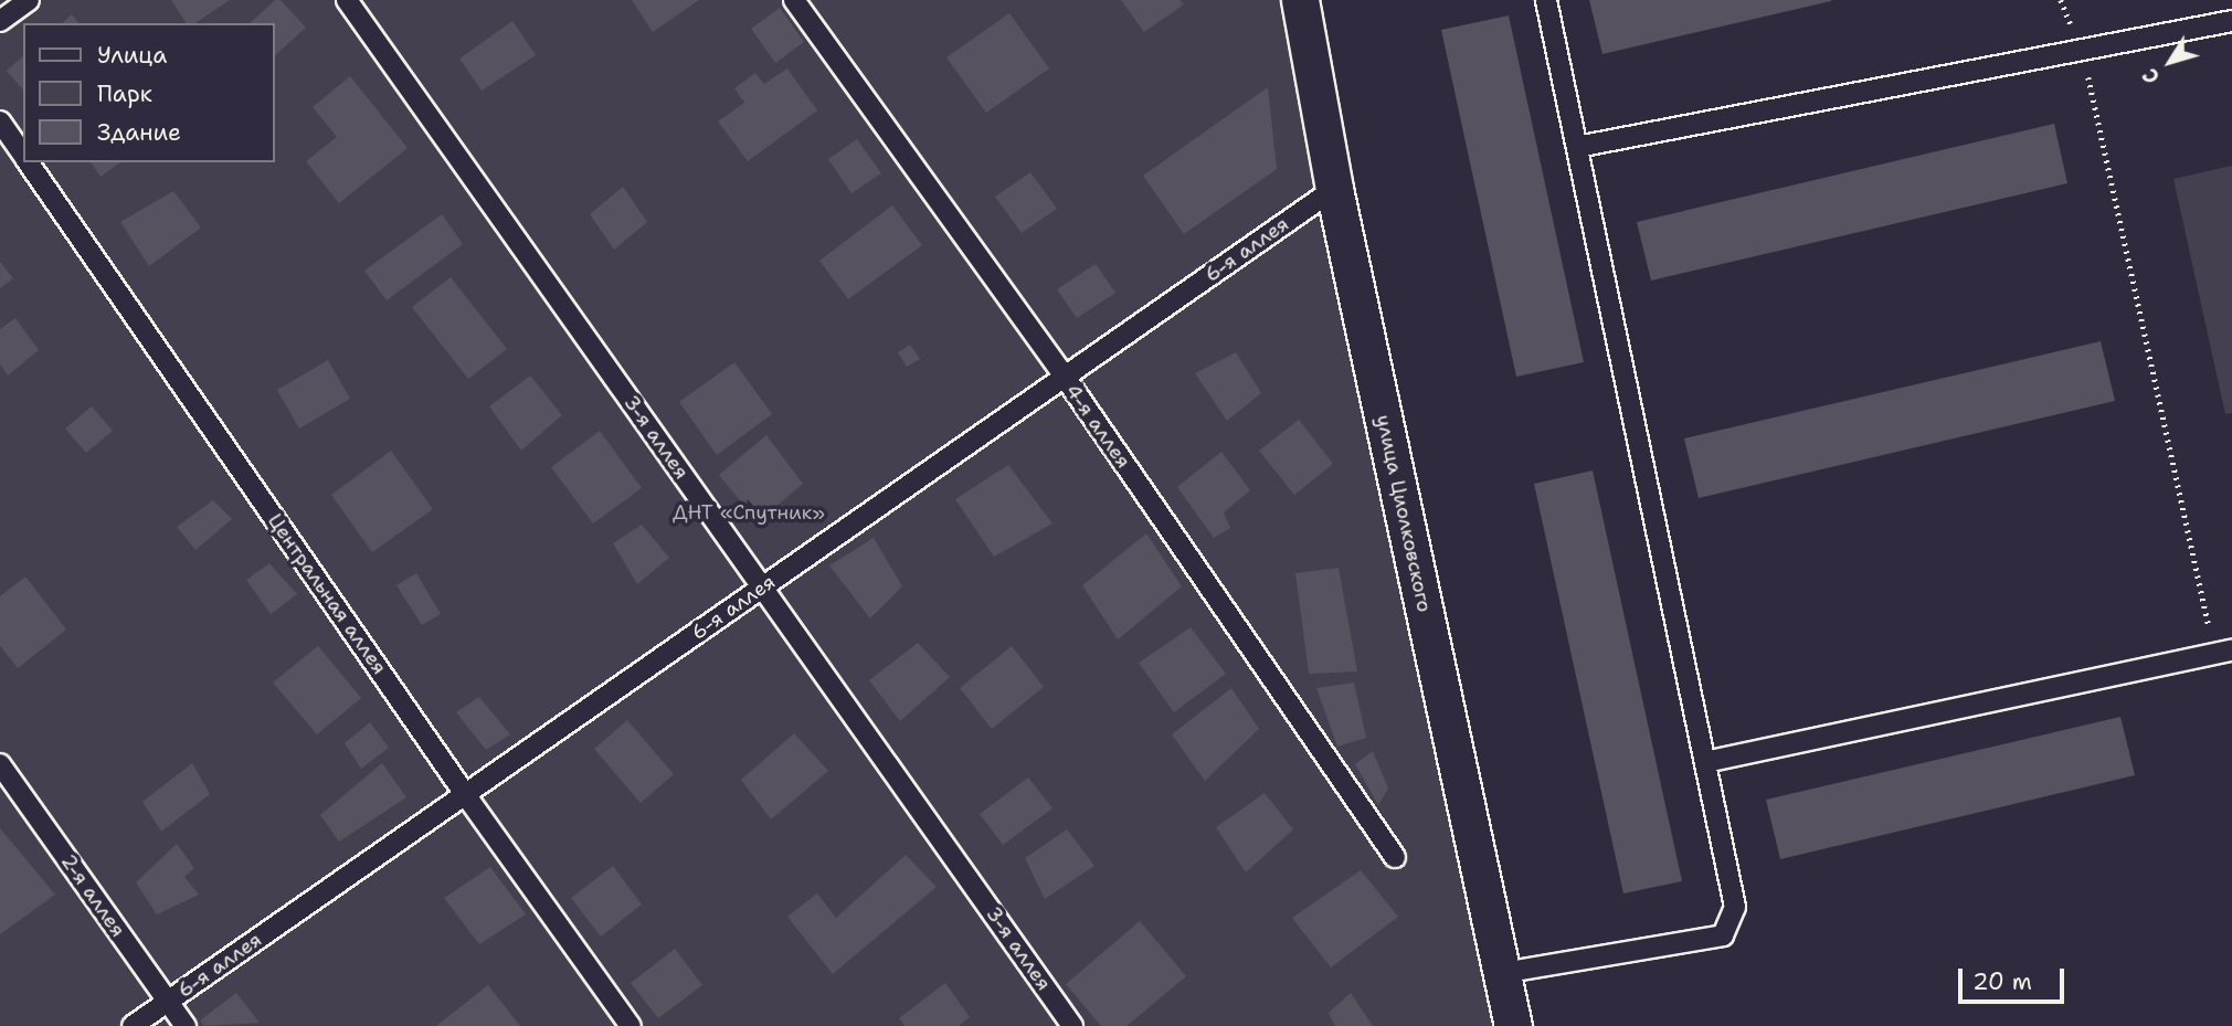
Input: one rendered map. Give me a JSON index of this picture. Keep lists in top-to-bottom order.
{
  "streets": {
    "street": ["улица Циолковского"],
    "lane": [
      "6-я аллея",
      "4-я аллея",
      "3-я аллея",
      "Центральная аллея",
      "2-я аллея"
    ]
  },
  "crossings": [
    ["6-я аллея", "4-я аллея"],
    ["6-я аллея", "3-я аллея"],
    ["6-я аллея", "улица Циолковского"],
    ["6-я аллея", "Центральная аллея"],
    ["6-я аллея", "2-я аллея"]
  ],
  "parks": ["ДНТ «Спутник»"],
  "legend": ["Улица", "Парк", "Здание"],
  "scale_bar": "20 m",
  "north": "bottom left"
}
